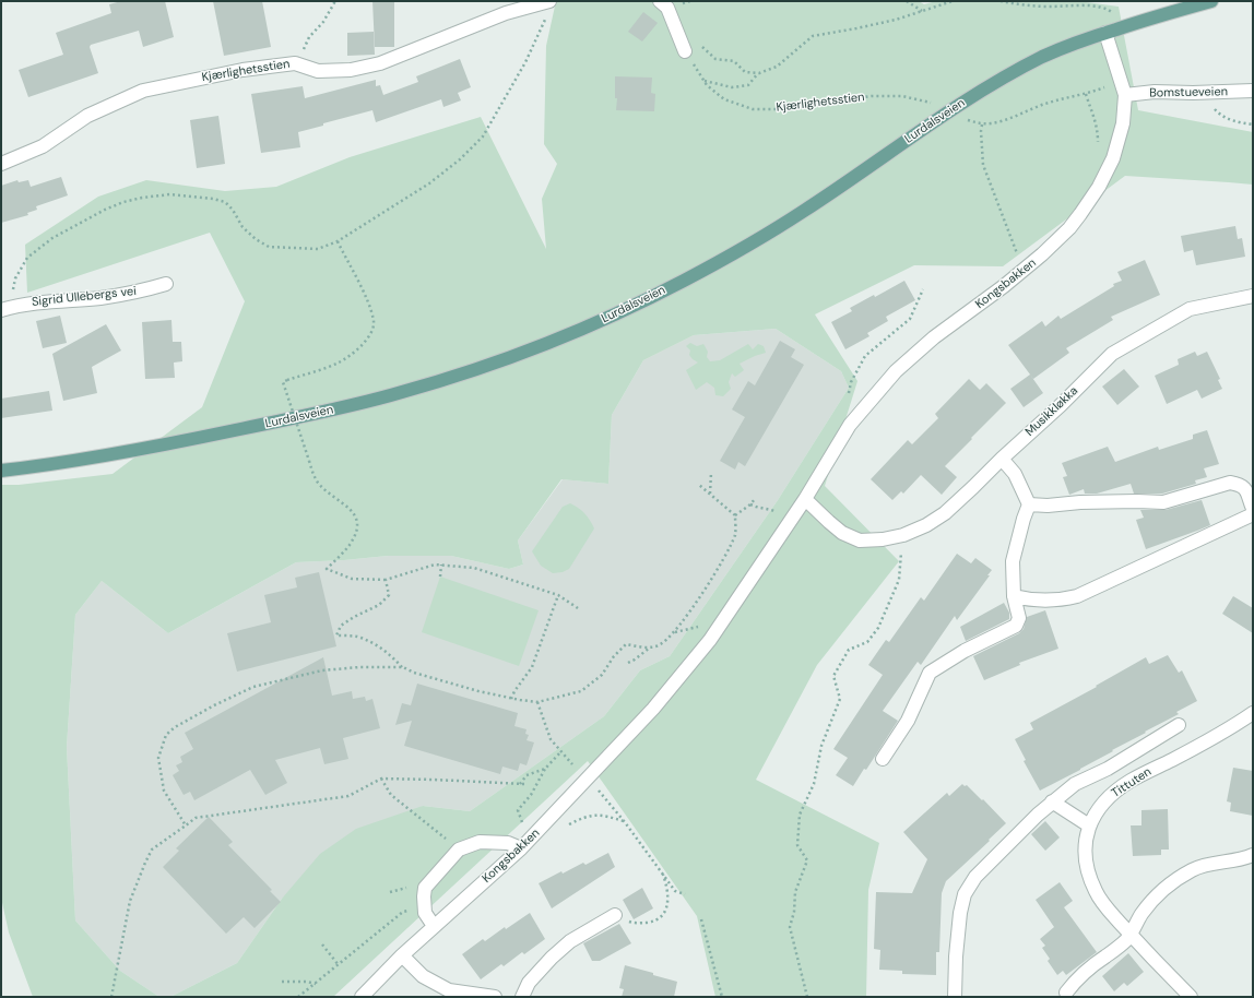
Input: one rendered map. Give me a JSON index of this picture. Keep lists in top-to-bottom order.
{
  "streets": {
    "main road": ["Lurdalsveien"],
    "street": [
      "Kjærlighetsstien",
      "Bomstueveien",
      "Kongsbakken",
      "Sigrid Ullebergs vei",
      "Musikkløkka",
      "Tittuten"
    ]
  },
  "crossings": [
    ["Bomstueveien", "Kongsbakken"],
    ["Lurdalsveien", "Kongsbakken"],
    ["Kongsbakken", "Musikkløkka"]
  ]
}
